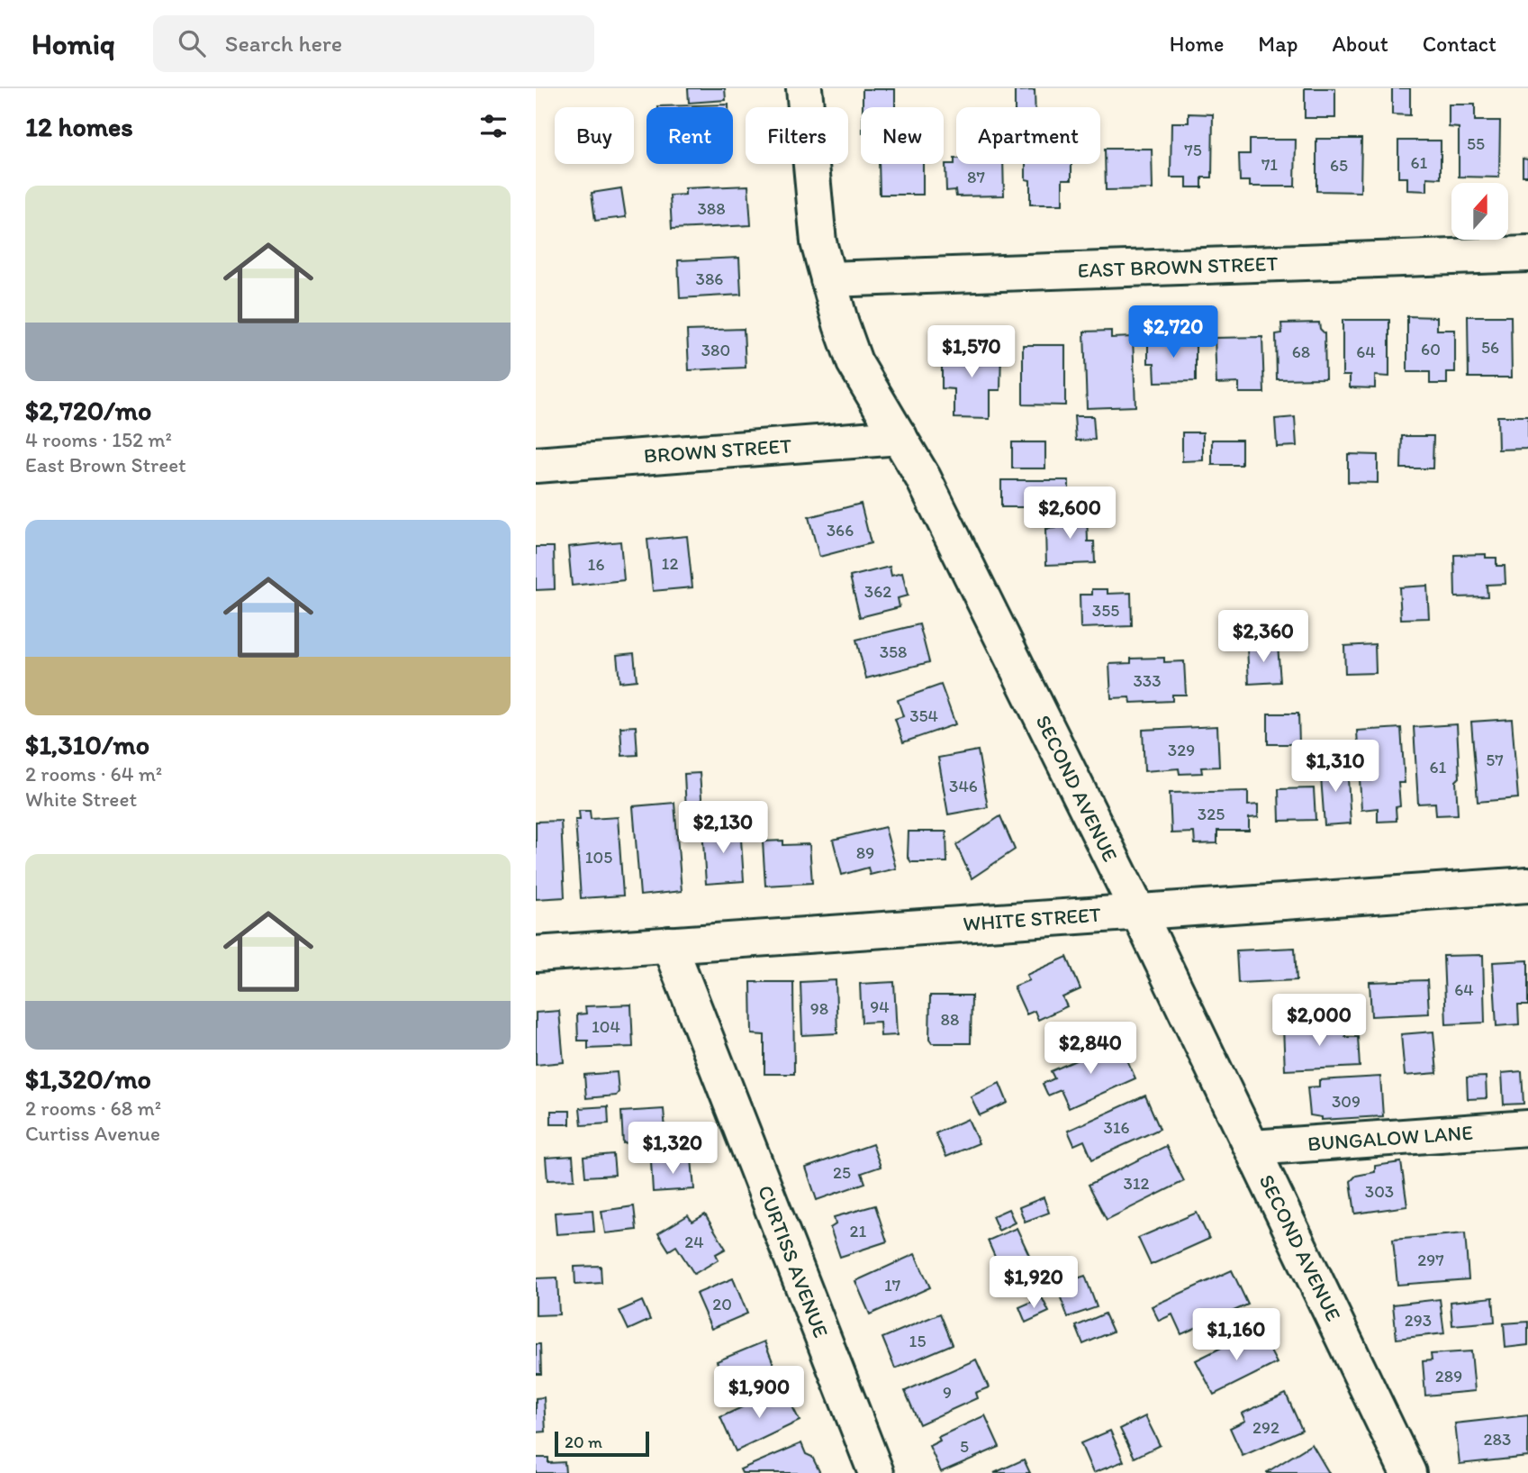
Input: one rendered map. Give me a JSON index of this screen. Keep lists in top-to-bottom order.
{
  "streets": {
    "street": [
      "EAST BROWN STREET",
      "BROWN STREET",
      "SECOND AVENUE",
      "WHITE STREET",
      "BUNGALOW LANE",
      "CURTISS AVENUE"
    ]
  },
  "crossings": [
    ["EAST BROWN STREET", "SECOND AVENUE"],
    ["BROWN STREET", "SECOND AVENUE"],
    ["SECOND AVENUE", "WHITE STREET"],
    ["SECOND AVENUE", "BUNGALOW LANE"],
    ["WHITE STREET", "CURTISS AVENUE"]
  ],
  "house_numbers": [
    "55",
    "75",
    "61",
    "71",
    "65",
    "87",
    "388",
    "386",
    "56",
    "60",
    "380",
    "68",
    "64",
    "366",
    "12",
    "16",
    "362",
    "355",
    "358",
    "333",
    "354",
    "329",
    "57",
    "61",
    "346",
    "325",
    "89",
    "105",
    "64",
    "94",
    "98",
    "88",
    "104",
    "309",
    "316",
    "25",
    "312",
    "303",
    "21",
    "24",
    "297",
    "17",
    "20",
    "293",
    "15",
    "289",
    "9",
    "292",
    "283",
    "5"
  ],
  "scale_bar": "20 m",
  "north": "top",
  "page": {
    "header": "Homiq",
    "search": "Search here",
    "nav": [
      "Home",
      "Map",
      "About",
      "Contact"
    ],
    "heading": "12 homes",
    "chip": [
      "Buy",
      "Rent",
      "Filters",
      "New",
      "Apartment"
    ],
    "list": [
      {
        "name": "$2,720/mo",
        "note": "4 rooms · 152 m² · East Brown Street"
      },
      {
        "name": "$1,310/mo",
        "note": "2 rooms · 64 m² · White Street"
      },
      {
        "name": "$1,320/mo",
        "note": "2 rooms · 68 m² · Curtiss Avenue"
      }
    ],
    "price": [
      "$2,720",
      "$1,570",
      "$2,600",
      "$2,360",
      "$1,310",
      "$2,130",
      "$2,000",
      "$2,840",
      "$1,320",
      "$1,920",
      "$1,160",
      "$1,900"
    ],
    "scale": "20 m"
  }
}
